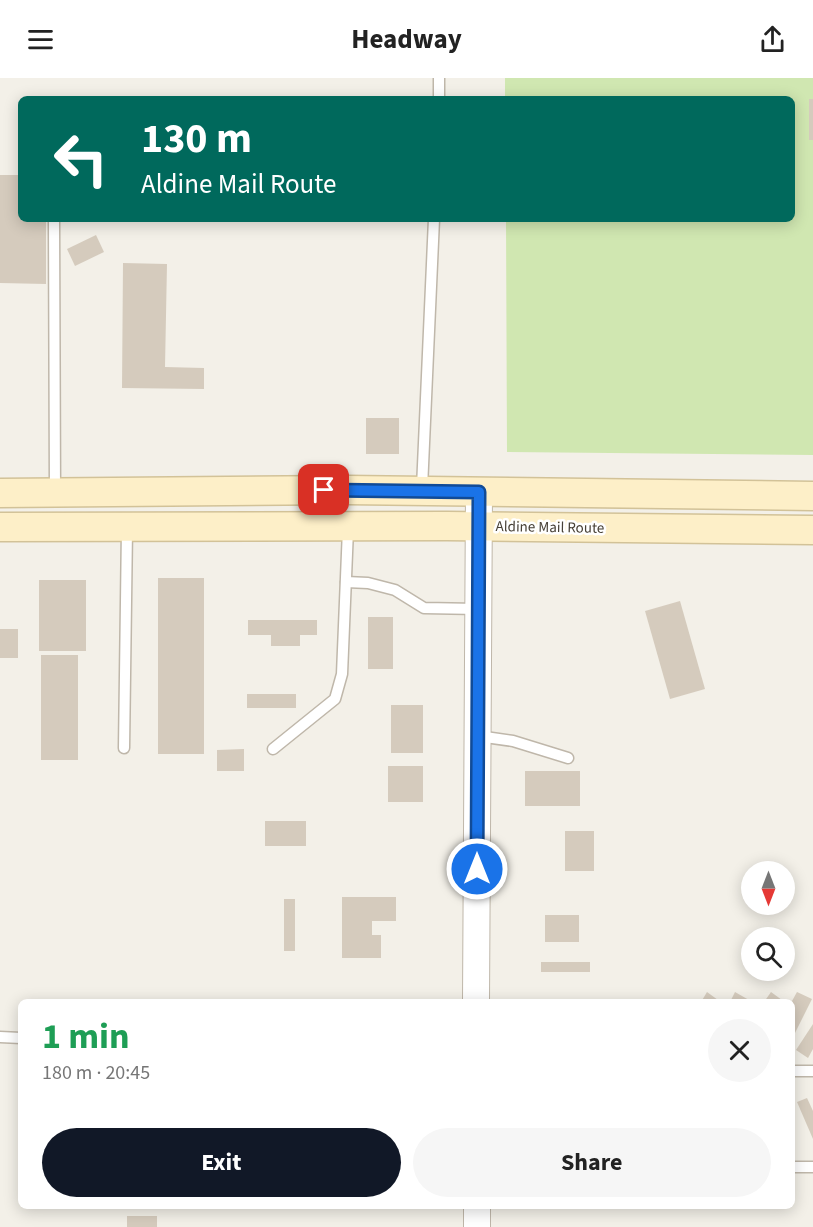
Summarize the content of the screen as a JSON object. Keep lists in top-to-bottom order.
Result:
{
  "streets": {
    "main road": ["Aldine Mail Route"]
  },
  "north": "bottom",
  "page": {
    "header": "Headway",
    "turn": ["130 m", "Aldine Mail Route"],
    "heading": ["1 min", "180 m · 20:45"],
    "buttons": ["Exit", "Share"]
  }
}
